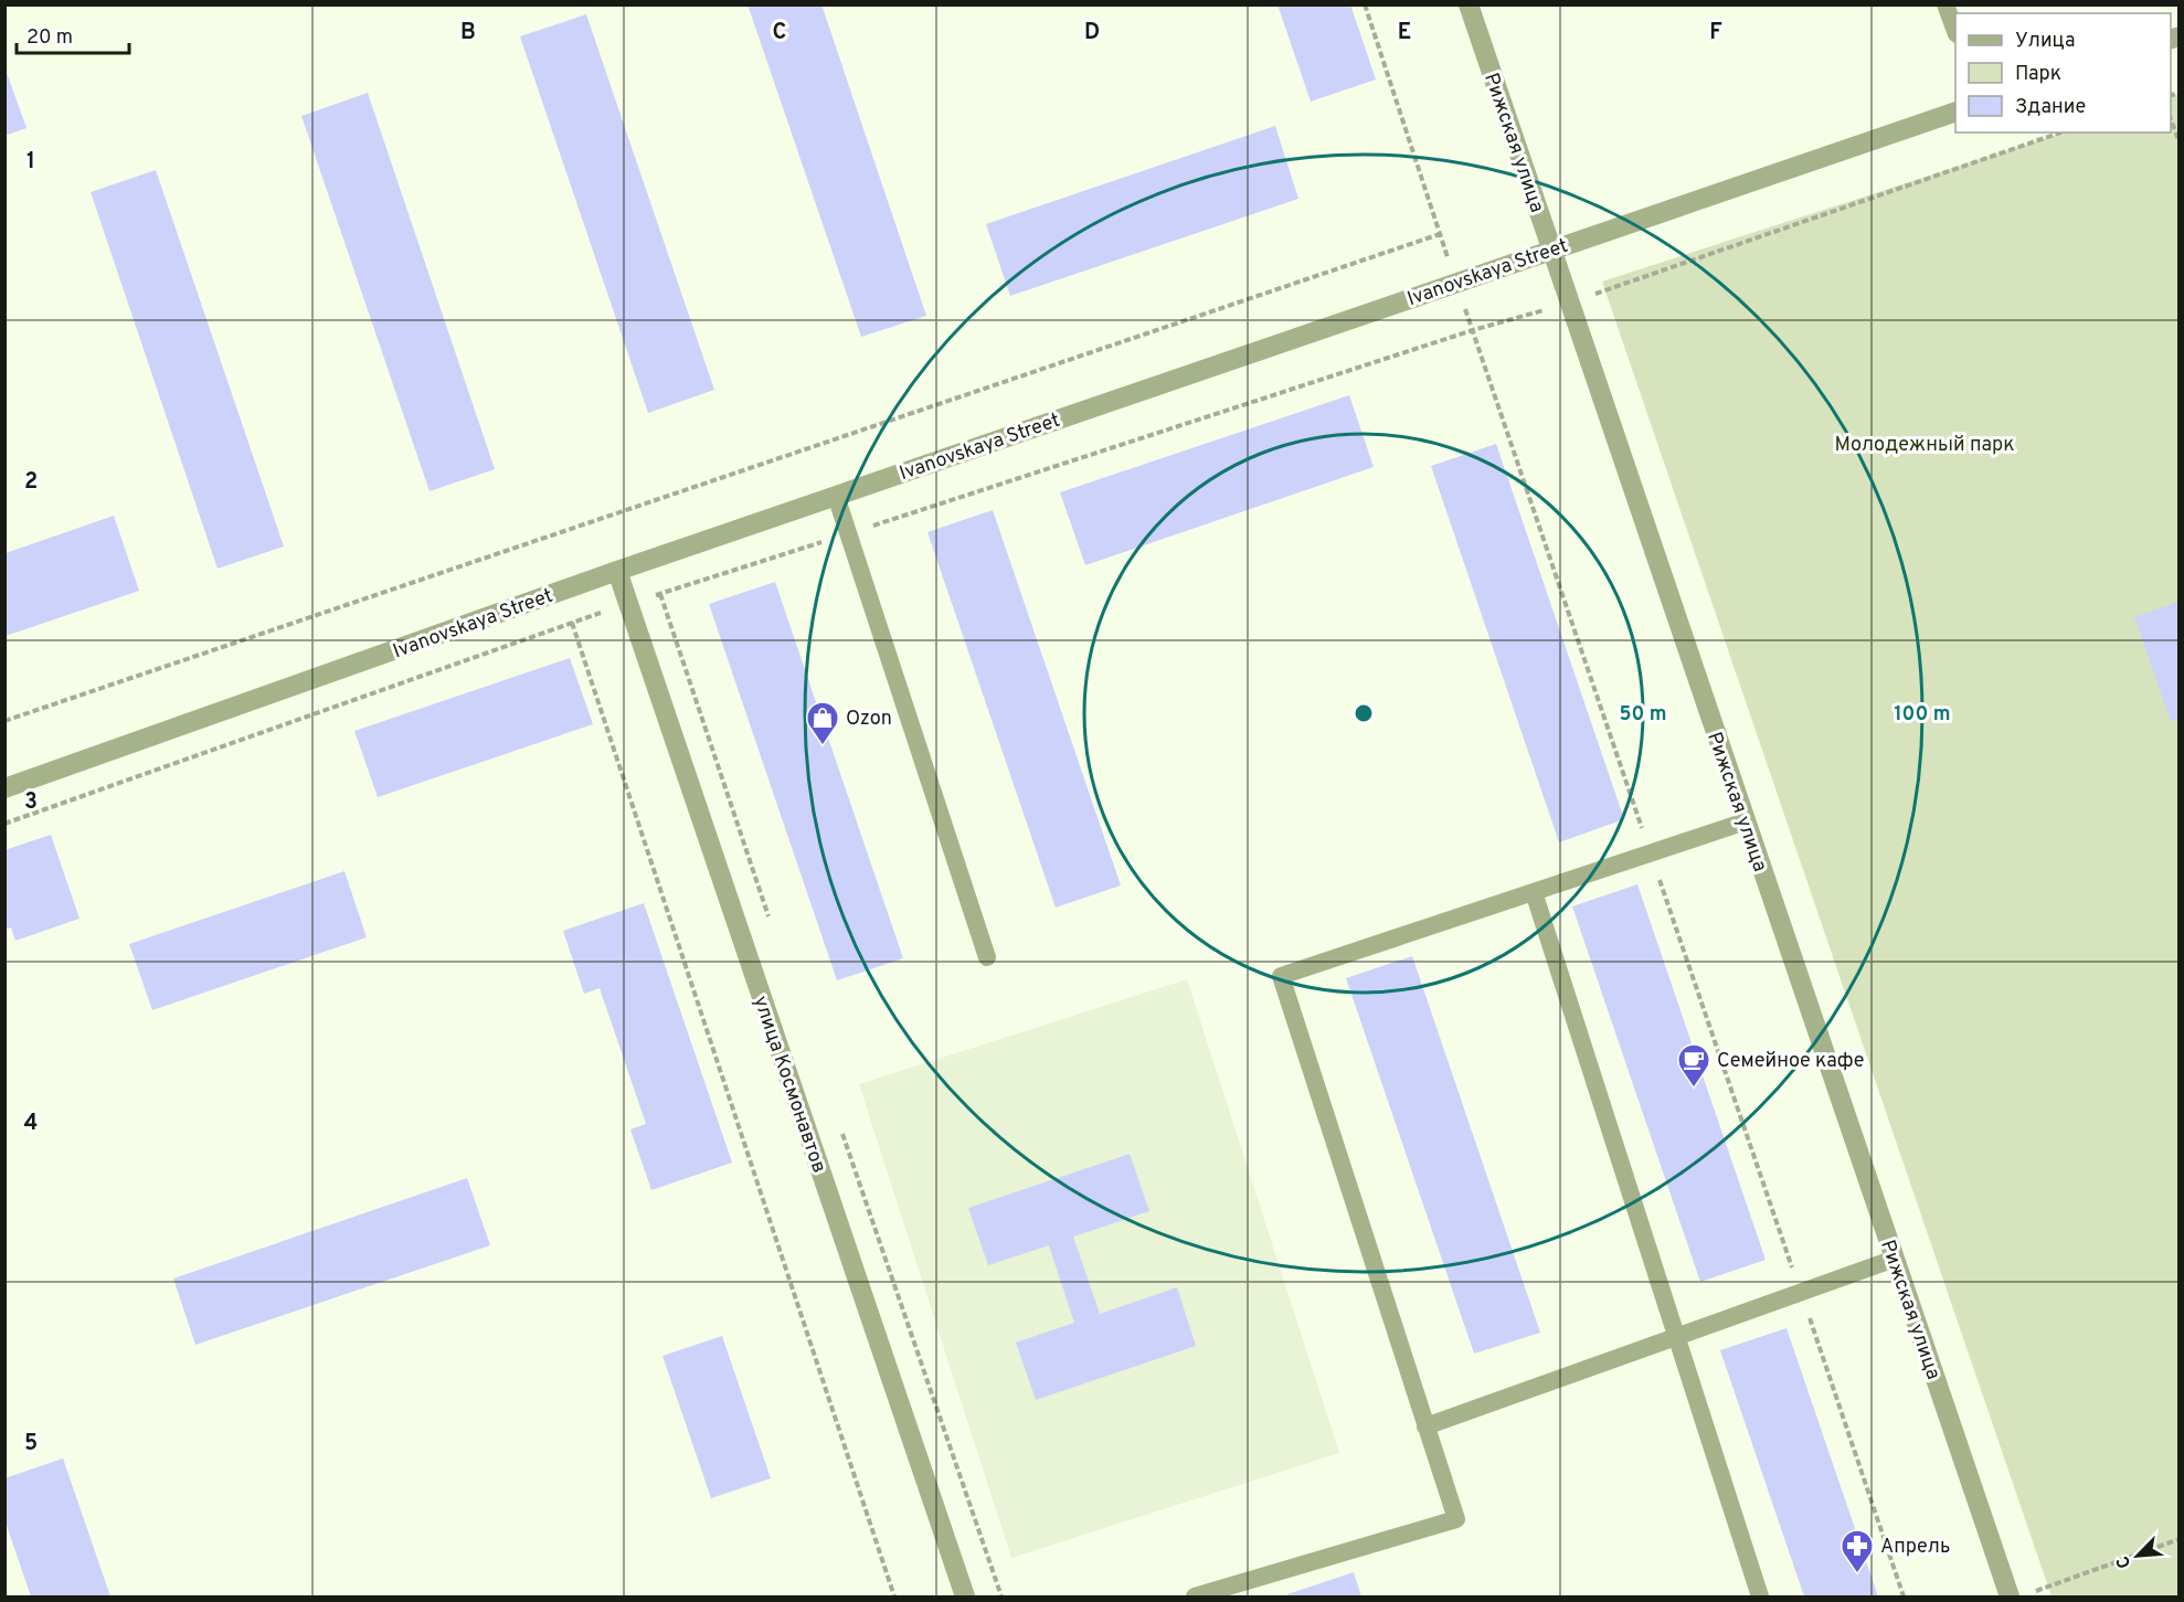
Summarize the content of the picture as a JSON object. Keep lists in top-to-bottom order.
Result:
{
  "streets": {
    "street": ["Рижская улица", "Ivanovskaya Street", "улица Космонавтов"]
  },
  "crossings": [
    ["Рижская улица", "Ivanovskaya Street"],
    ["Ivanovskaya Street", "улица Космонавтов"]
  ],
  "parks": ["Молодежный парк"],
  "places": {
    "shop": ["Ozon"],
    "cafe": ["Семейное кафе"],
    "pharmacy": ["Апрель"]
  },
  "legend": ["Улица", "Парк", "Здание"],
  "scale_bar": "20 m",
  "north": "bottom left",
  "grid": {
    "columns": [
      "B",
      "C",
      "D",
      "E",
      "F"
    ],
    "rows": [
      "1",
      "2",
      "3",
      "4",
      "5"
    ]
  },
  "rings": ["50 m", "100 m"]
}
